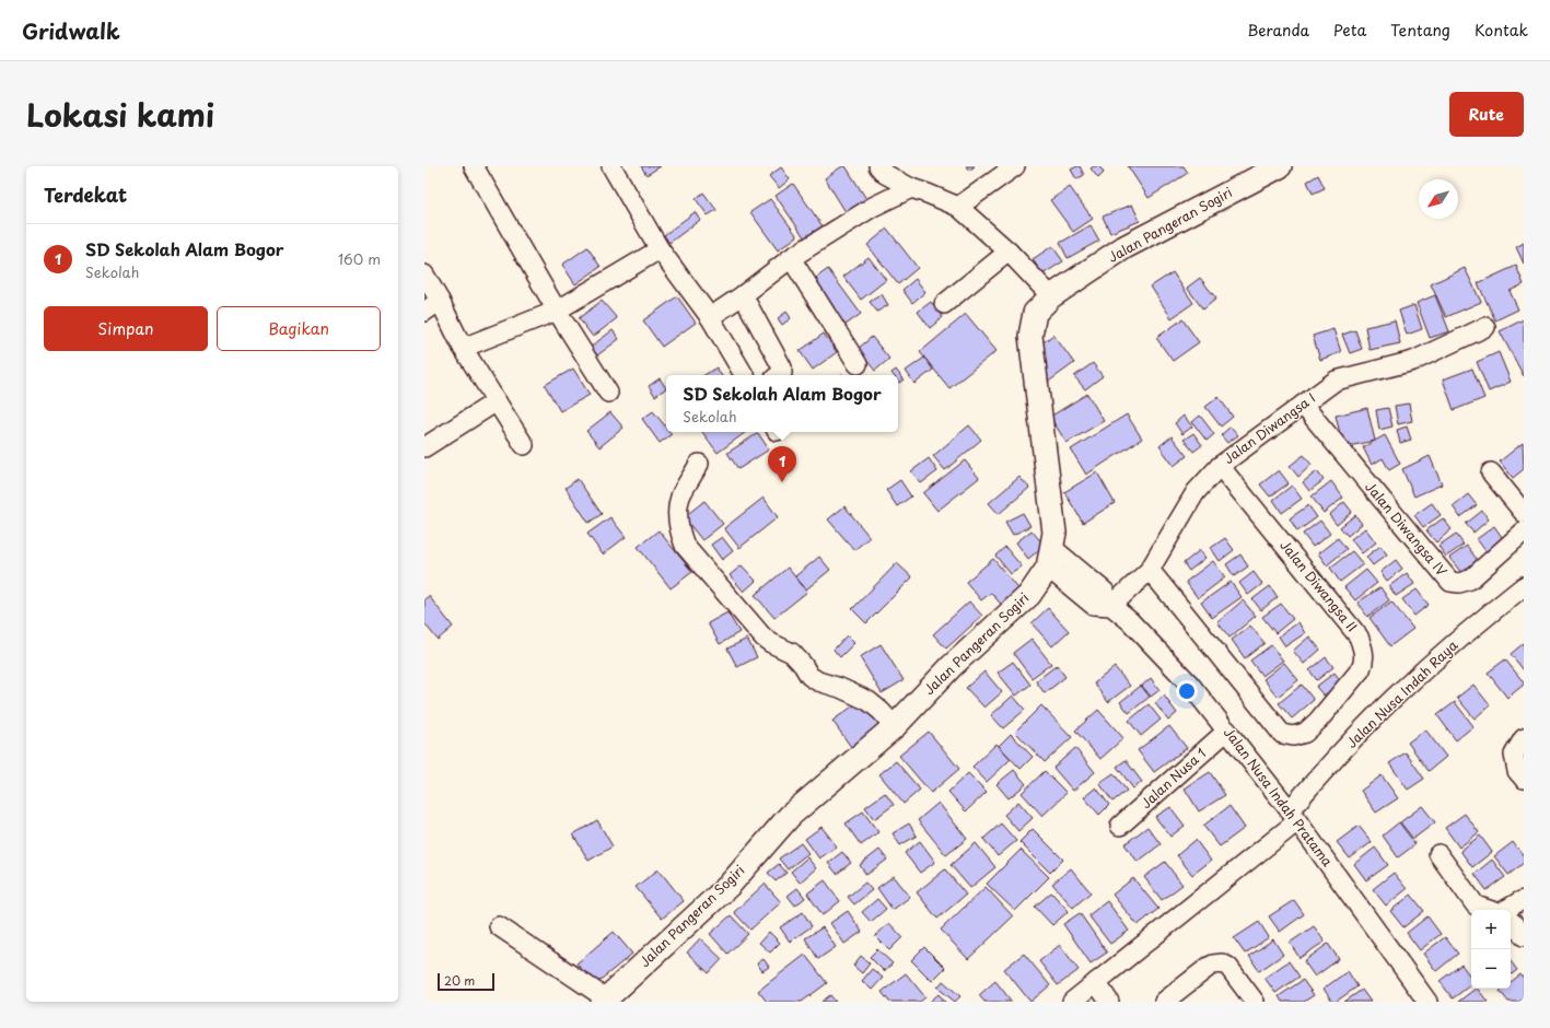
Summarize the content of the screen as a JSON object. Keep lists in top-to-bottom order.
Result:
{
  "streets": {
    "street": [
      "Jalan Pangeran Sogiri",
      "Jalan Diwangsa I",
      "Jalan Diwangsa IV",
      "Jalan Diwangsa II",
      "Jalan Nusa Indah Raya",
      "Jalan Nusa 1",
      "Jalan Nusa Indah Pratama"
    ]
  },
  "crossings": [
    ["Jalan Pangeran Sogiri", "Jalan Nusa Indah Pratama"],
    ["Jalan Diwangsa I", "Jalan Diwangsa IV"],
    ["Jalan Diwangsa I", "Jalan Diwangsa II"],
    ["Jalan Diwangsa I", "Jalan Nusa Indah Pratama"],
    ["Jalan Nusa Indah Raya", "Jalan Nusa Indah Pratama"],
    ["Jalan Nusa 1", "Jalan Nusa Indah Pratama"]
  ],
  "scale_bar": "20 m",
  "north": "bottom left",
  "page": {
    "header": "Gridwalk",
    "nav": [
      "Beranda",
      "Peta",
      "Tentang",
      "Kontak"
    ],
    "title": "Lokasi kami",
    "buttons": [
      "Rute",
      ["Simpan", "Bagikan"]
    ],
    "heading": "Terdekat",
    "list": [
      {
        "mark": "1",
        "name": "SD Sekolah Alam Bogor",
        "note": "Sekolah",
        "value": "160 m"
      }
    ],
    "popup": ["SD Sekolah Alam Bogor", "Sekolah"],
    "pins": "1",
    "map_buttons": ["+", "−"],
    "scale": "20 m"
  }
}
